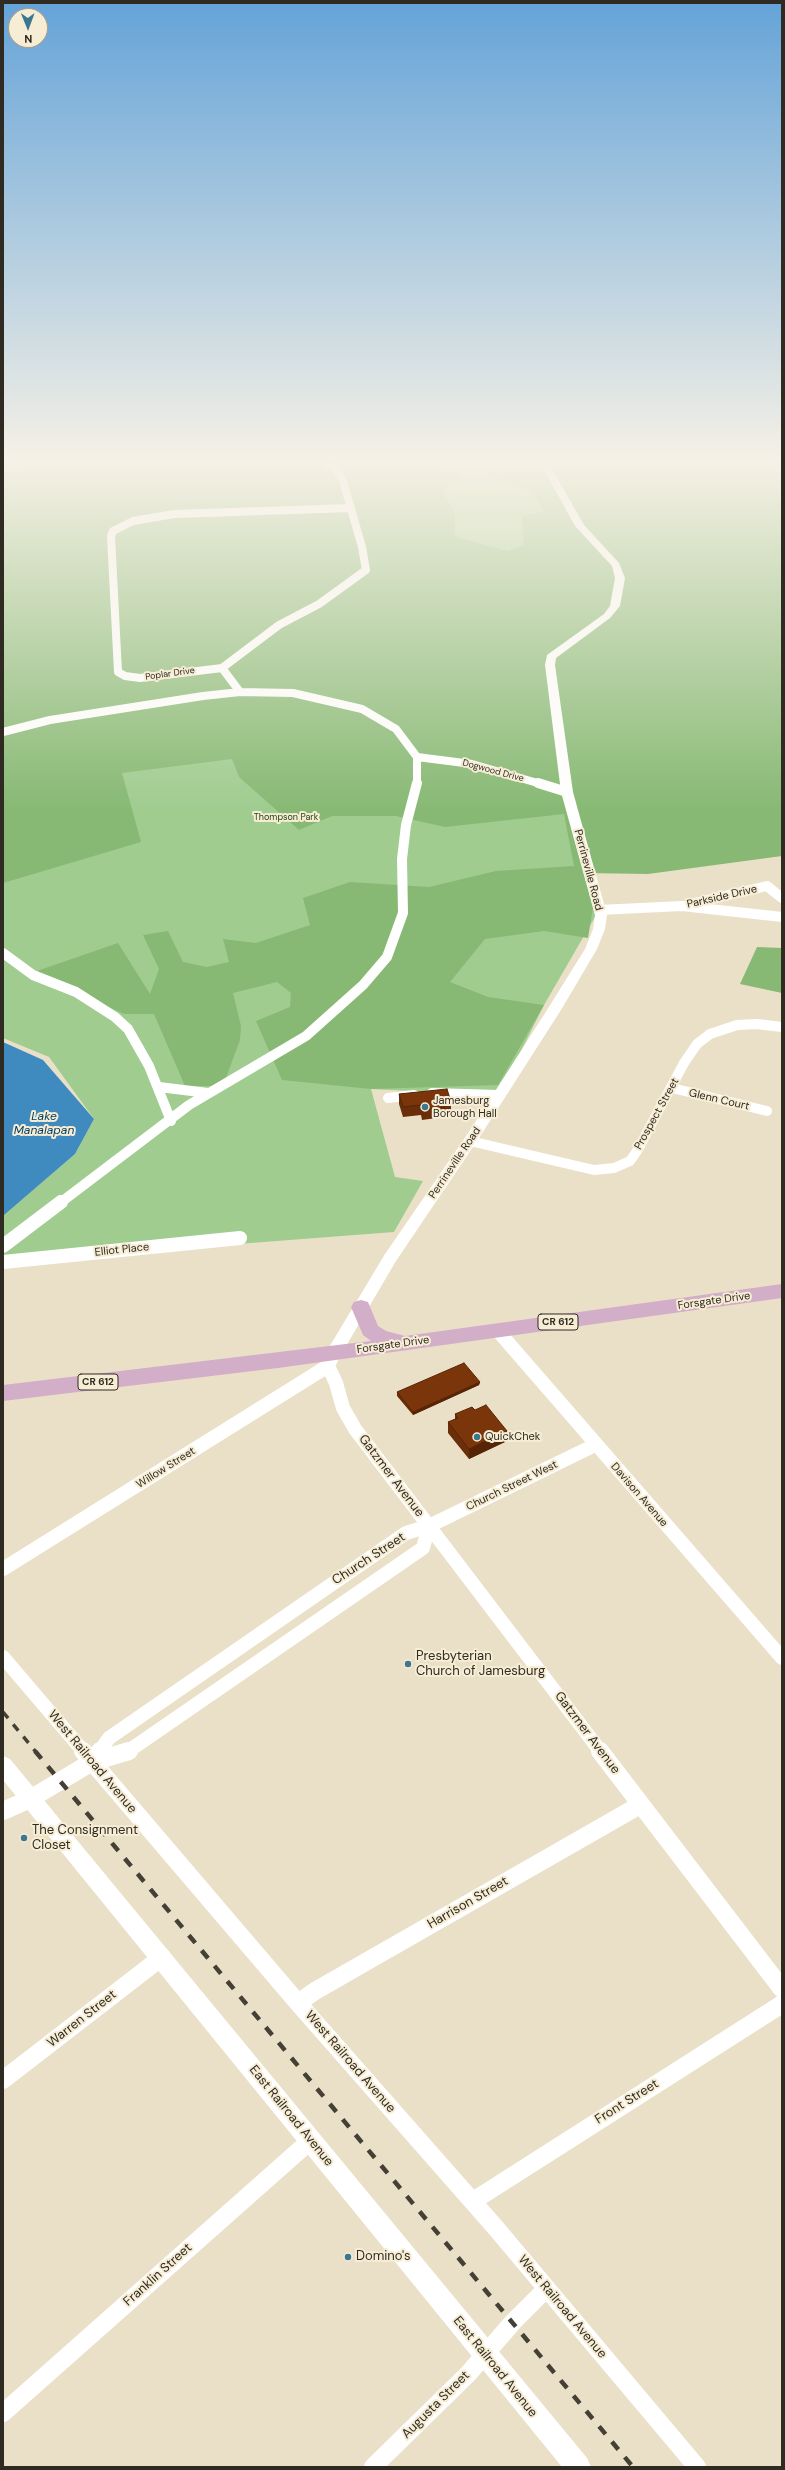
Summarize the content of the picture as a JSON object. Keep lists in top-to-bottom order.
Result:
{
  "streets": {
    "main road": ["Forsgate Drive", "CR 612"],
    "street": [
      "Poplar Drive",
      "Dogwood Drive",
      "Perrineville Road",
      "Parkside Drive",
      "Glenn Court",
      "Prospect Street",
      "Elliot Place",
      "Willow Street",
      "Gatzmer Avenue",
      "Church Street West",
      "Davison Avenue",
      "Church Street",
      "West Railroad Avenue",
      "Harrison Street",
      "Warren Street",
      "Front Street",
      "East Railroad Avenue",
      "Franklin Street",
      "Augusta Street"
    ]
  },
  "crossings": [
    ["Dogwood Drive", "Perrineville Road"],
    ["Perrineville Road", "Parkside Drive"],
    ["Perrineville Road", "Prospect Street"],
    ["Perrineville Road", "Forsgate Drive"],
    ["Perrineville Road", "Willow Street"],
    ["Perrineville Road", "Gatzmer Avenue"],
    ["Glenn Court", "Prospect Street"],
    ["Forsgate Drive", "Willow Street"],
    ["Forsgate Drive", "Gatzmer Avenue"],
    ["Forsgate Drive", "Davison Avenue"],
    ["Willow Street", "Gatzmer Avenue"],
    ["Gatzmer Avenue", "Church Street West"],
    ["Gatzmer Avenue", "Church Street"],
    ["Gatzmer Avenue", "Harrison Street"],
    ["Church Street West", "Davison Avenue"],
    ["Church Street West", "Church Street"],
    ["Church Street", "West Railroad Avenue"],
    ["Church Street", "East Railroad Avenue"],
    ["West Railroad Avenue", "Harrison Street"],
    ["West Railroad Avenue", "Front Street"],
    ["West Railroad Avenue", "Augusta Street"],
    ["Warren Street", "East Railroad Avenue"],
    ["East Railroad Avenue", "Franklin Street"],
    ["East Railroad Avenue", "Augusta Street"]
  ],
  "water": ["Lake Manalapan"],
  "parks": ["Thompson Park"],
  "places": [
    "Jamesburg Borough Hall",
    "QuickChek",
    "Presbyterian Church of Jamesburg",
    "The Consignment Closet",
    "Domino's"
  ],
  "north": "bottom"
}
